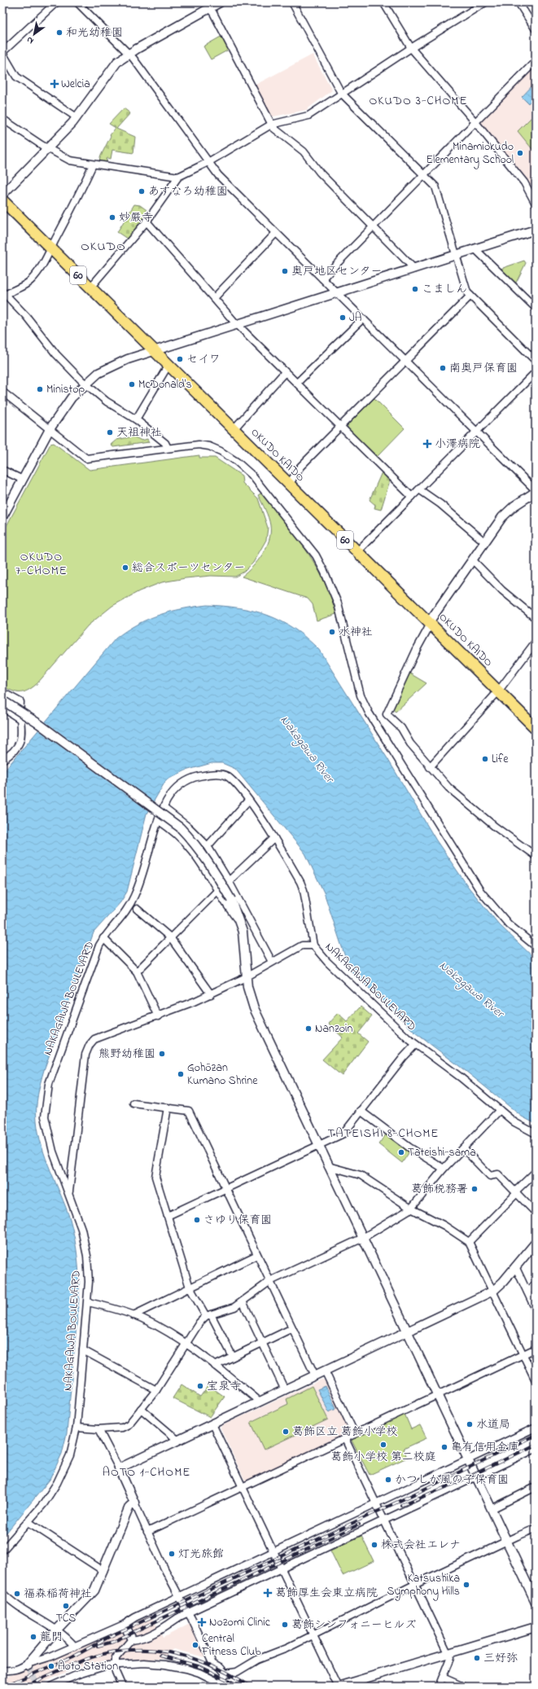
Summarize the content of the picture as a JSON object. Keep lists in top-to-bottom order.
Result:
{
  "streets": {
    "main road": ["60", "OKUDO KAIDO"],
    "street": ["NAKAGAWA BOULEVARD"]
  },
  "districts": [
    "OKUDO 3-CHOME",
    "OKUDO",
    "OKUDO 7-CHOME",
    "TATEISHI 8-CHOME",
    "AOTO 1-CHOME"
  ],
  "water": ["Nakagawa River"],
  "places": {
    "other": [
      "和光幼稚園",
      "Minamiokudo Elementary School",
      "あすなろ幼稚園",
      "妙嚴寺",
      "奥戸地区センター",
      "こましん",
      "JA",
      "セイワ",
      "南奥戸保育園",
      "McDonald's",
      "Ministop",
      "天祖神社",
      "総合スポーツセンター",
      "水神社",
      "Life",
      "Nanzoin",
      "熊野幼稚園",
      "Gohōzan Kumano Shrine",
      "Tateishi-sama",
      "葛飾税務署",
      "さゆり保育園",
      "宝泉寺",
      "水道局",
      "葛飾区立 葛飾小学校",
      "葛飾小学校 第二校庭",
      "亀有信用金庫",
      "かつしか風の子保育園",
      "株式会社エレナ",
      "灯光旅館",
      "Katsushika Symphony Hills",
      "福森稲荷神社",
      "TCS",
      "葛飾シンフォニーヒルズ",
      "龍門",
      "Central Fitness Club",
      "三好弥",
      "Aoto Station"
    ],
    "health": [
      "Welcia",
      "小澤病院",
      "葛飾厚生会東立病院",
      "Nozomi Clinic"
    ]
  },
  "north": "bottom left"
}
